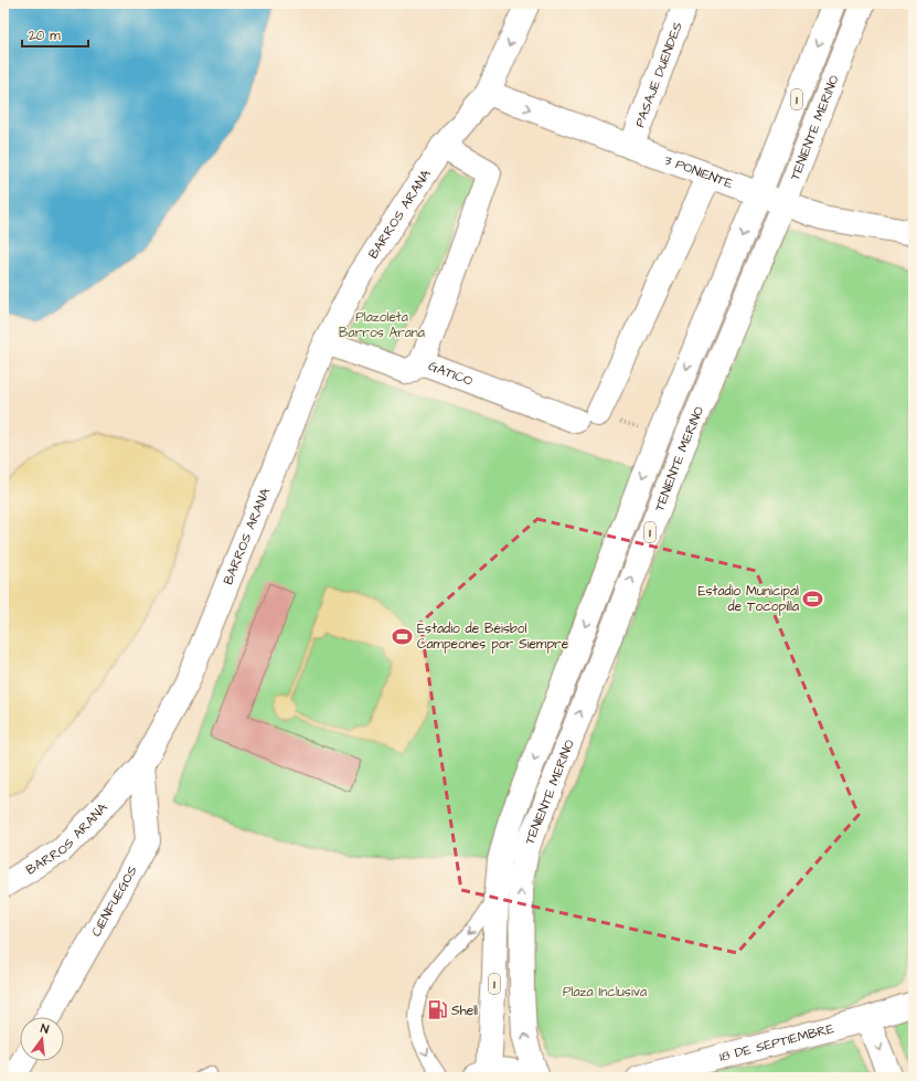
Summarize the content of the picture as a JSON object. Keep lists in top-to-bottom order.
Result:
{
  "streets": {
    "main road": [
      "PASAJE DUENDES",
      "1",
      "TENIENTE MERINO",
      "3 PONIENTE",
      "BARROS ARANA",
      "GATICO",
      "CIENFUEGOS",
      "18 DE SEPTIEMBRE"
    ]
  },
  "crossings": [
    ["PASAJE DUENDES", "3 PONIENTE"],
    ["TENIENTE MERINO", "3 PONIENTE"],
    ["3 PONIENTE", "BARROS ARANA"],
    ["3 PONIENTE", "GATICO"],
    ["BARROS ARANA", "GATICO"],
    ["BARROS ARANA", "CIENFUEGOS"]
  ],
  "parks": ["Plazoleta Barros Arana", "Plaza Inclusiva"],
  "places": {
    "sports": ["Estadio Municipal de Tocopilla", "Estadio de Béisbol Campeones por Siempre"],
    "fuel station": ["Shell"]
  },
  "scale_bar": "20 m",
  "north": "top"
}
